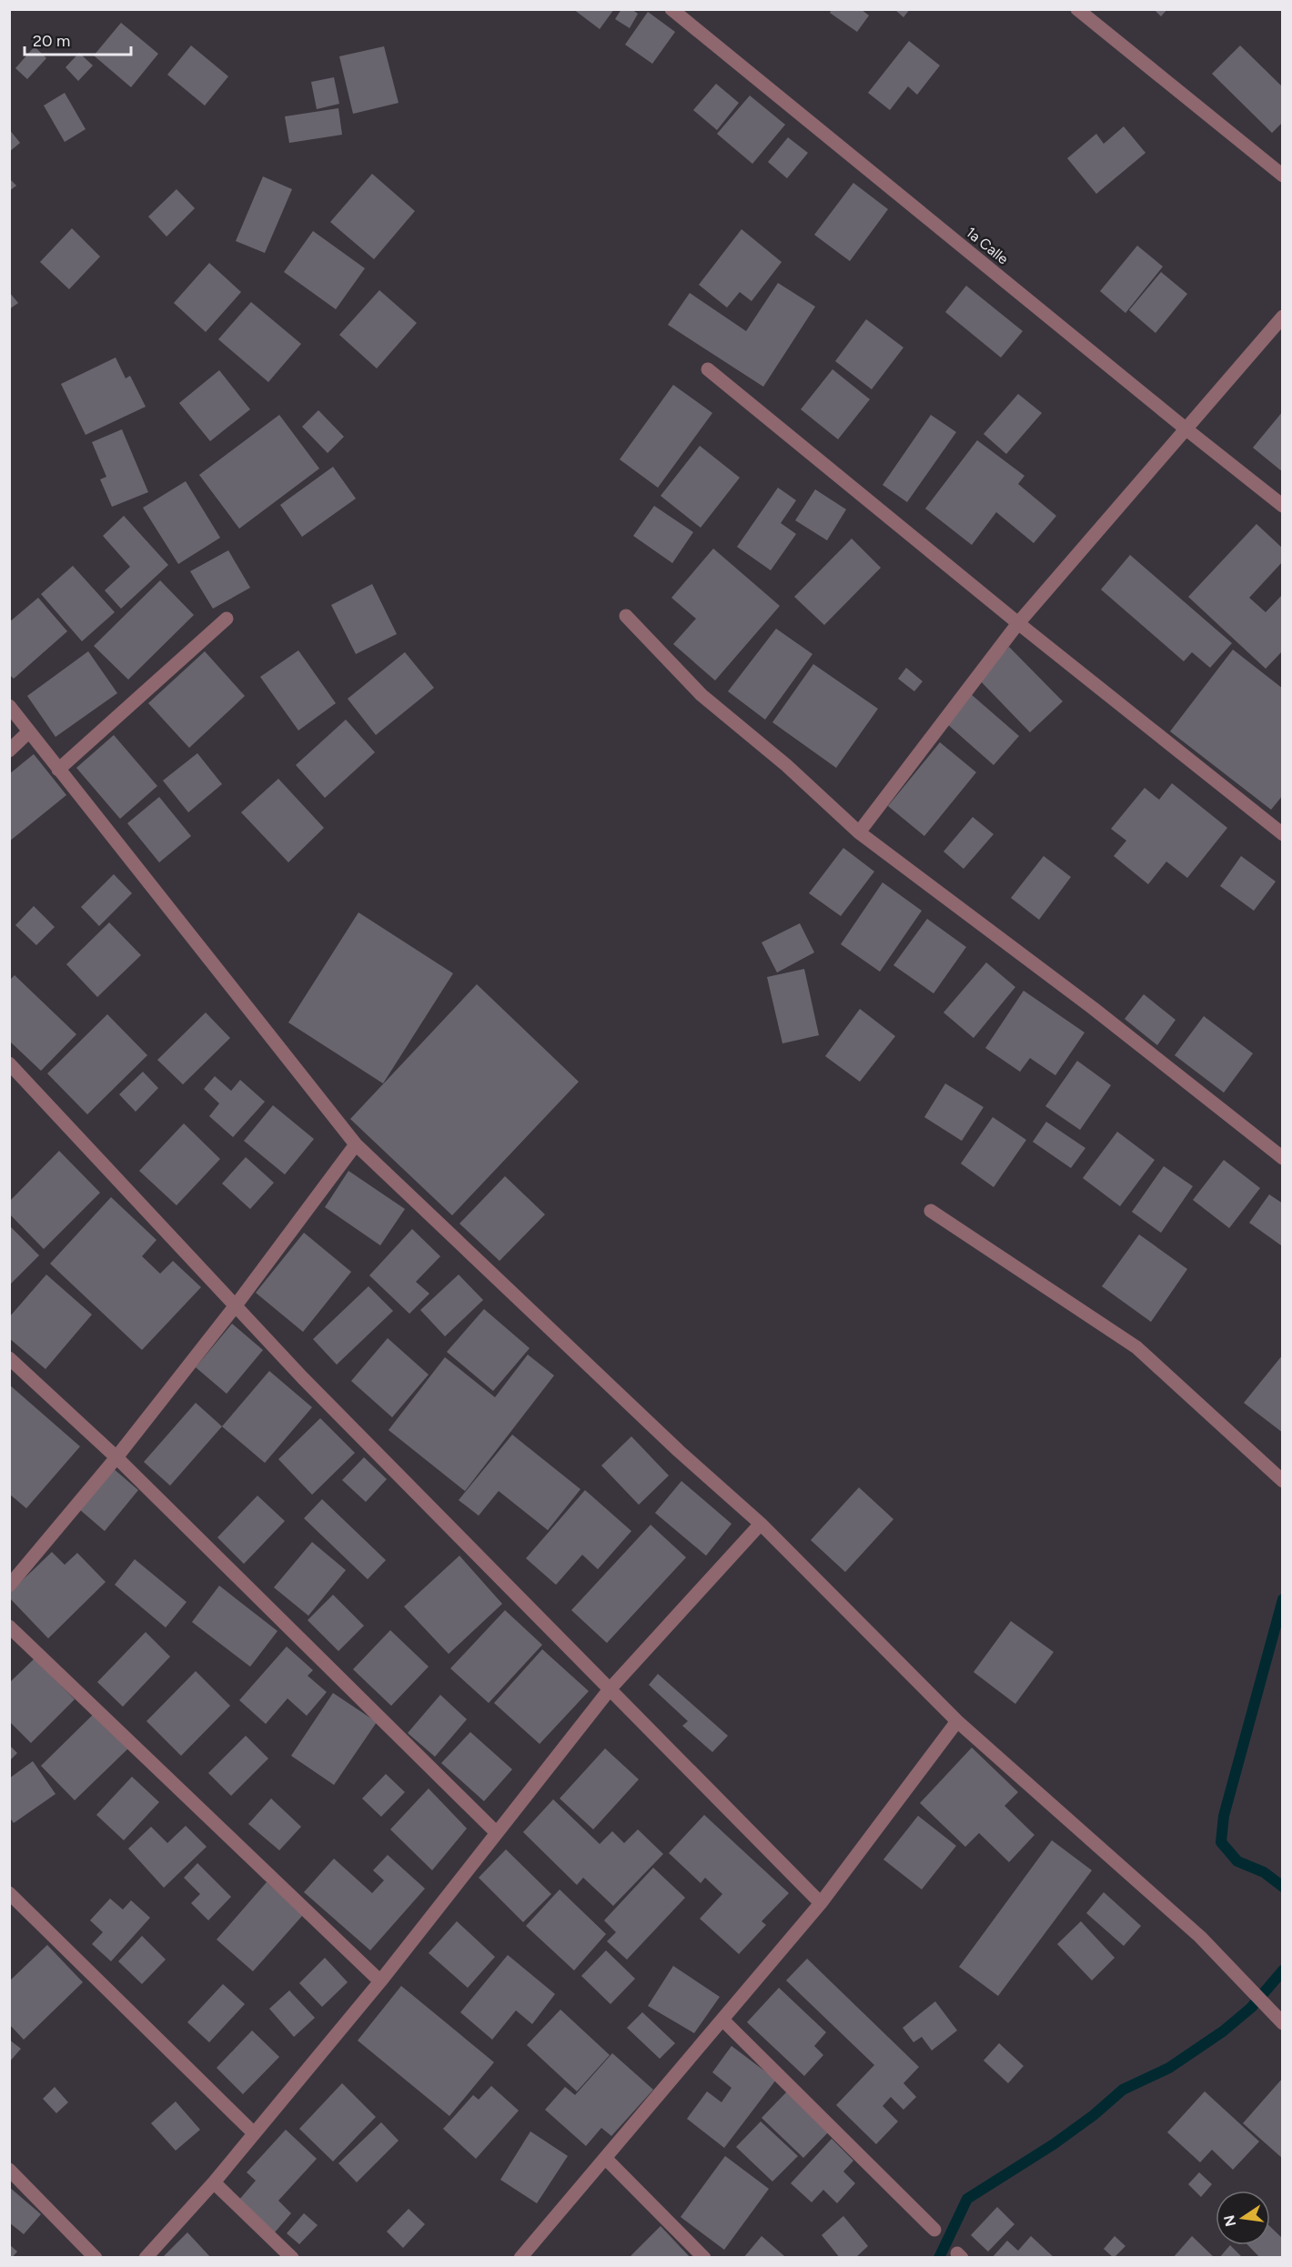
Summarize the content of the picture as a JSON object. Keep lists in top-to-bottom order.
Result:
{
  "streets": {
    "street": ["1a Calle"]
  },
  "scale_bar": "20 m",
  "north": "left"
}
